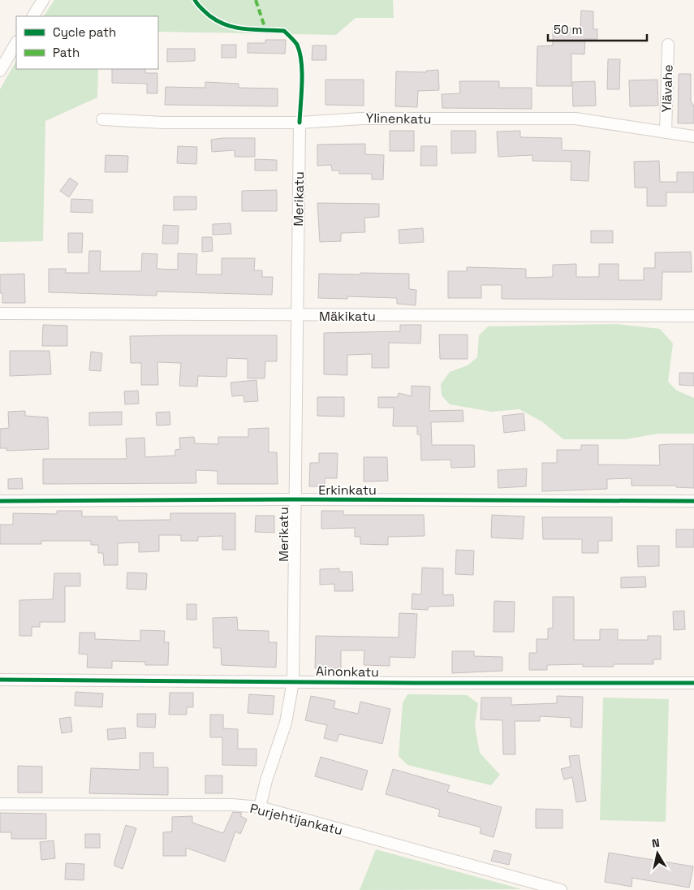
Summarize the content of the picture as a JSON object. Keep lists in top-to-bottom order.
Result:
{
  "streets": {
    "street": [
      "Ylävahe",
      "Ylinenkatu",
      "Merikatu",
      "Mäkikatu",
      "Erkinkatu",
      "Ainonkatu",
      "Purjehtijankatu"
    ]
  },
  "crossings": [
    ["Ylävahe", "Ylinenkatu"],
    ["Ylinenkatu", "Merikatu"],
    ["Merikatu", "Mäkikatu"],
    ["Merikatu", "Erkinkatu"],
    ["Merikatu", "Ainonkatu"],
    ["Merikatu", "Purjehtijankatu"]
  ],
  "legend": ["Cycle path", "Path"],
  "scale_bar": "50 m",
  "north": "top"
}
